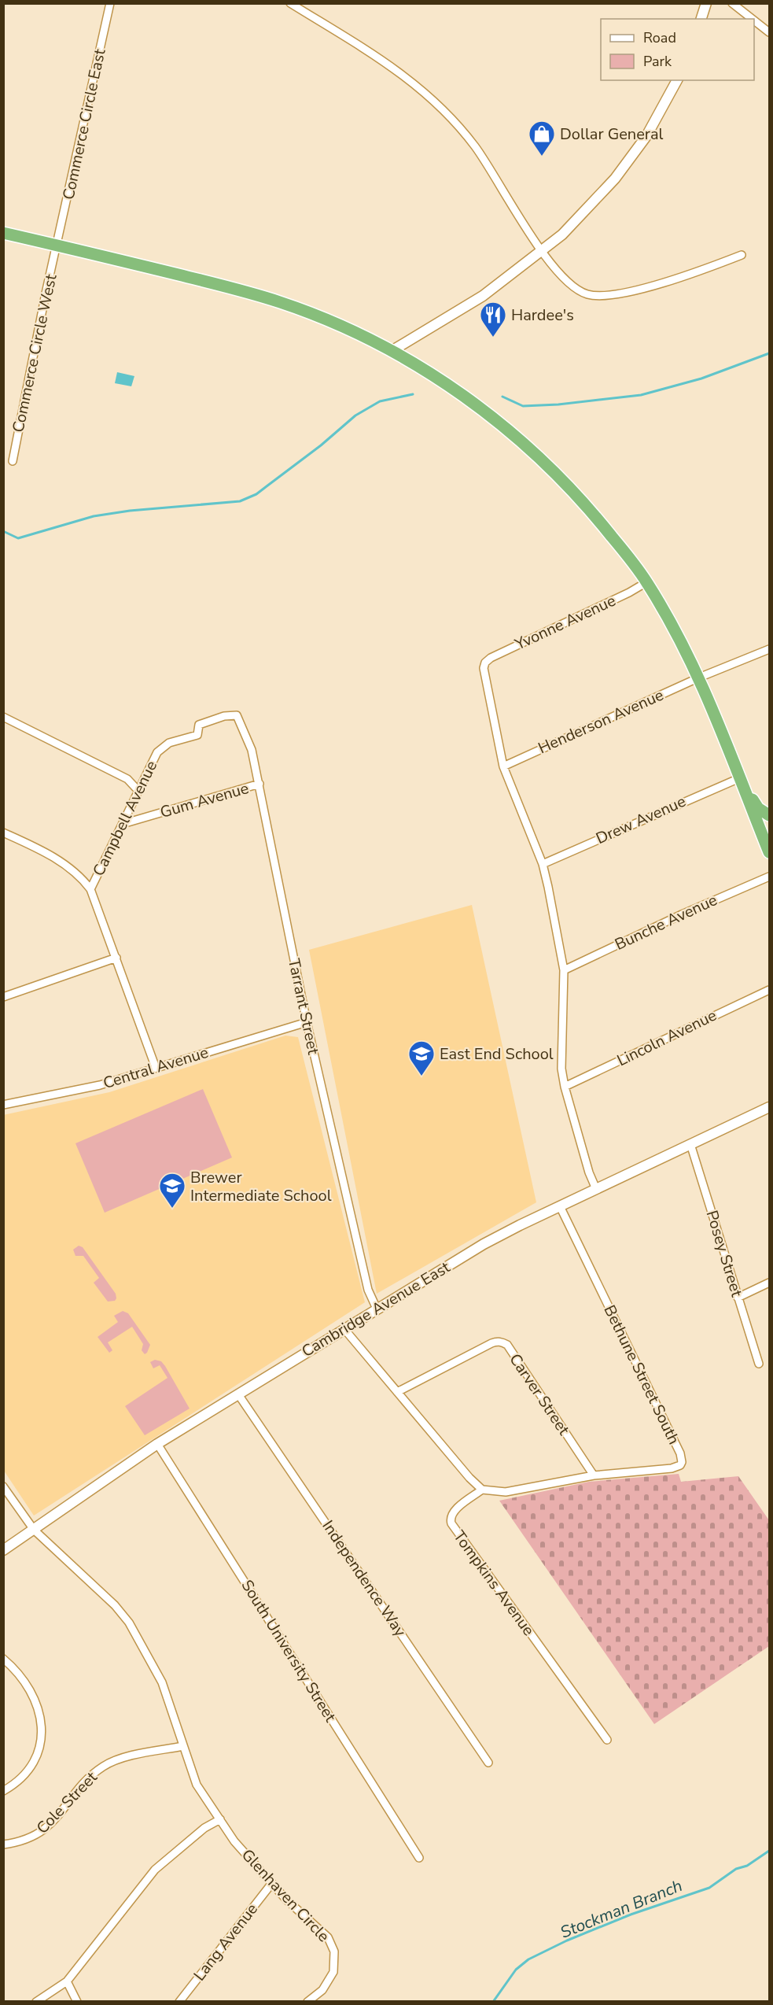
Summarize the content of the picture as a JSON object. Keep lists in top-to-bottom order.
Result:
{
  "streets": {
    "main road": ["Cambridge Avenue East"],
    "street": [
      "Commerce Circle East",
      "Commerce Circle West",
      "Yvonne Avenue",
      "Henderson Avenue",
      "Gum Avenue",
      "Campbell Avenue",
      "Drew Avenue",
      "Bunche Avenue",
      "Tarrant Street",
      "Lincoln Avenue",
      "Central Avenue",
      "Posey Street",
      "Bethune Street South",
      "Carver Street",
      "Independence Way",
      "Tompkins Avenue",
      "South University Street",
      "Cole Street",
      "Glenhaven Circle",
      "Lang Avenue"
    ]
  },
  "crossings": [
    ["Commerce Circle East", "Commerce Circle West"],
    ["Yvonne Avenue", "Henderson Avenue"],
    ["Gum Avenue", "Campbell Avenue"],
    ["Gum Avenue", "Tarrant Street"],
    ["Campbell Avenue", "Tarrant Street"],
    ["Campbell Avenue", "Central Avenue"],
    ["Tarrant Street", "Central Avenue"],
    ["Tarrant Street", "Cambridge Avenue East"],
    ["Posey Street", "Cambridge Avenue East"],
    ["Cambridge Avenue East", "Bethune Street South"],
    ["Cambridge Avenue East", "Independence Way"],
    ["Cambridge Avenue East", "South University Street"],
    ["Cambridge Avenue East", "Glenhaven Circle"],
    ["Bethune Street South", "Carver Street"],
    ["Bethune Street South", "Tompkins Avenue"],
    ["Cole Street", "Glenhaven Circle"],
    ["Glenhaven Circle", "Lang Avenue"]
  ],
  "water": ["Stockman Branch"],
  "places": {
    "shop": ["Dollar General"],
    "restaurant": ["Hardee's"],
    "school or university": ["East End School", "Brewer Intermediate School"]
  },
  "legend": ["Road", "Park"]
}
